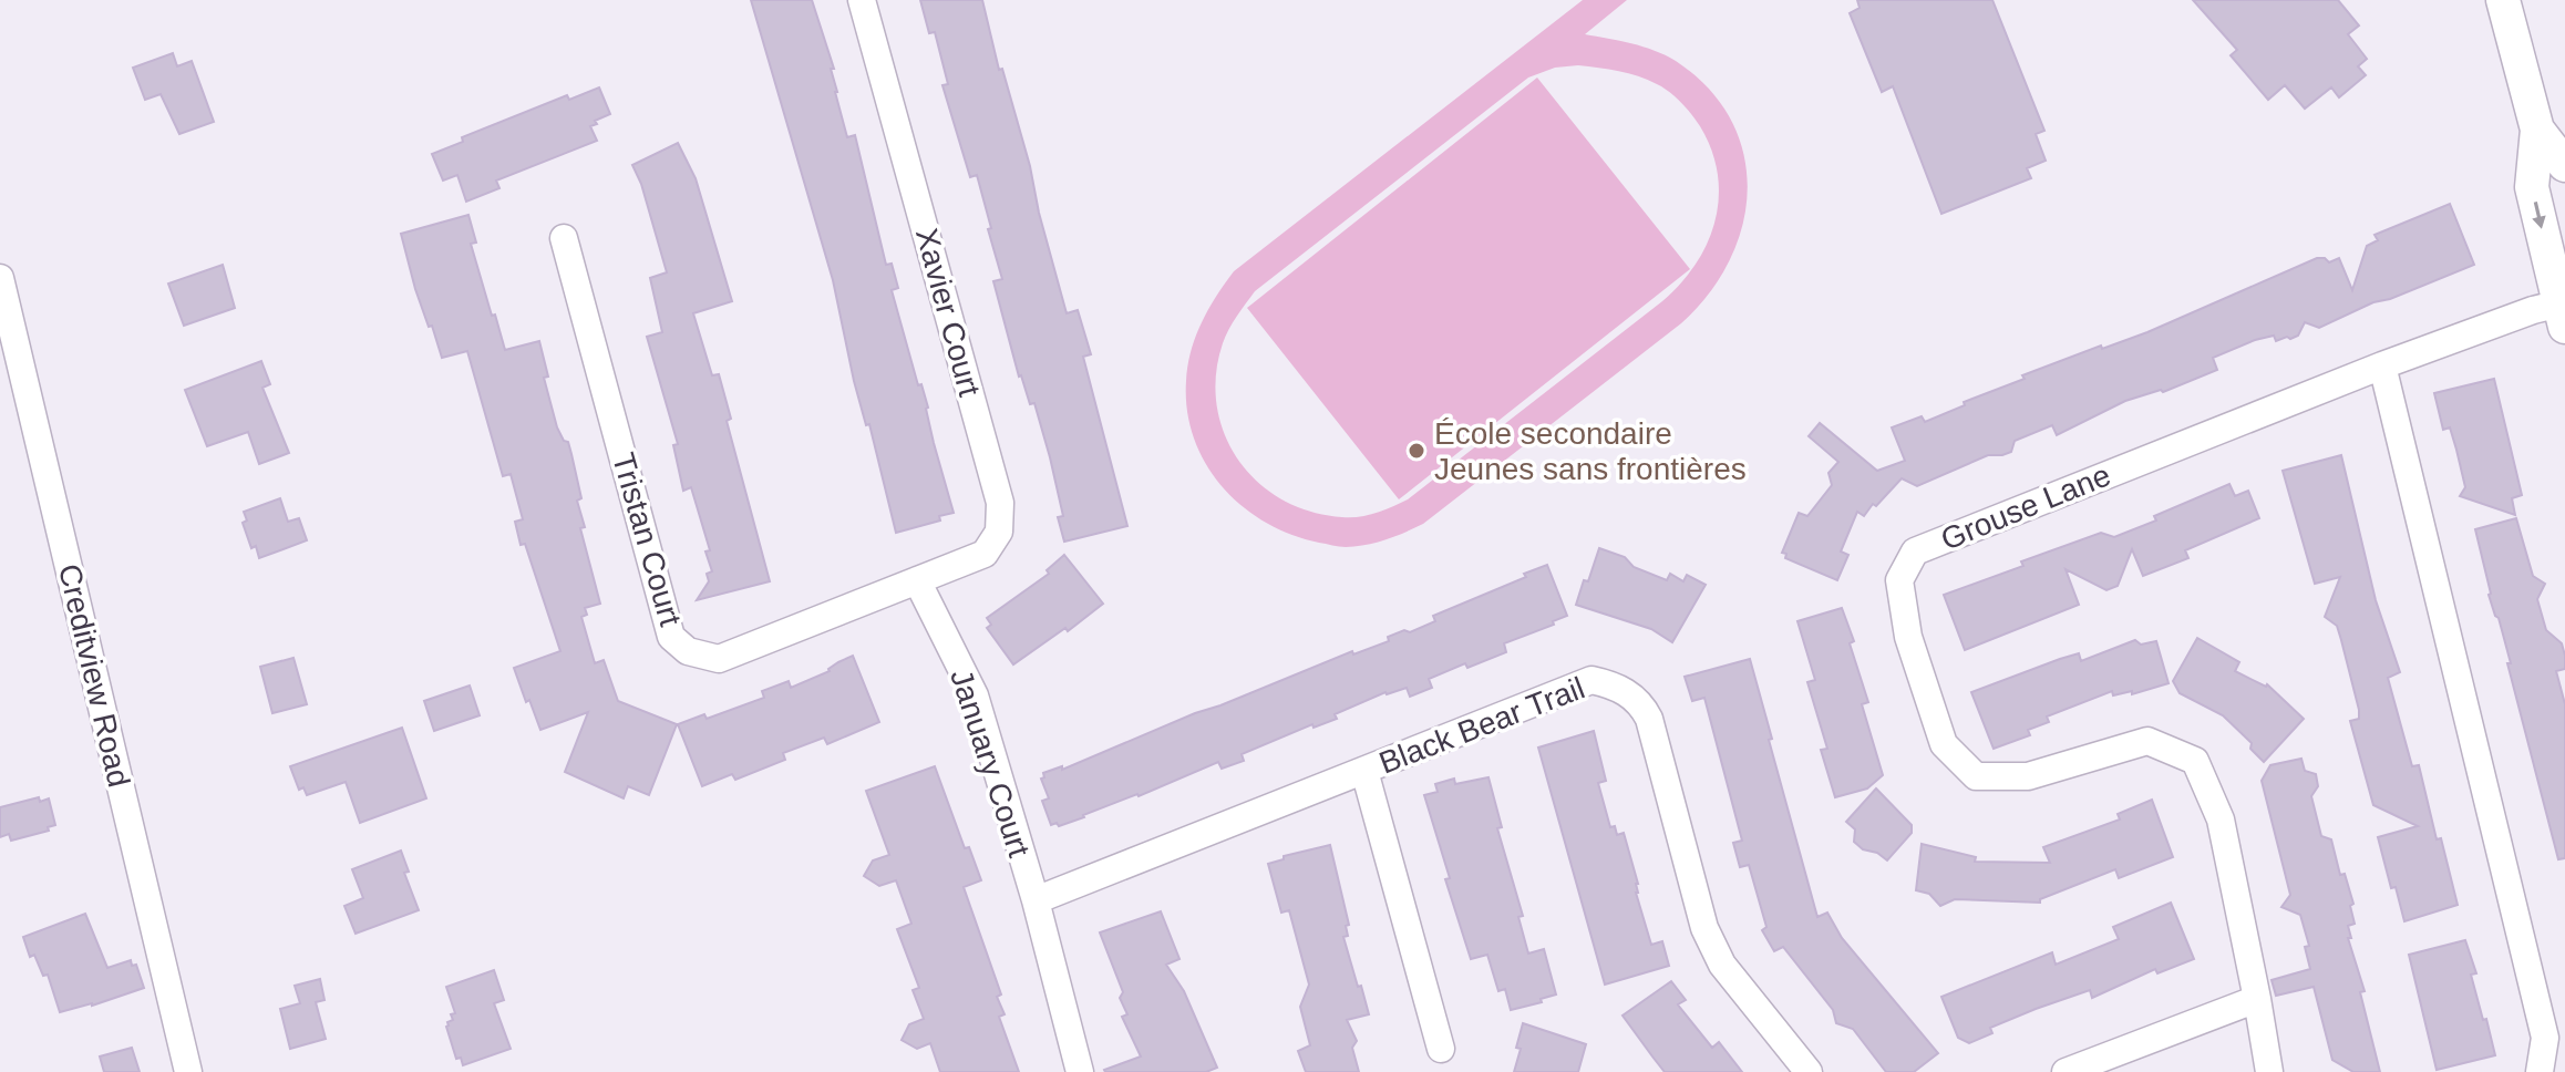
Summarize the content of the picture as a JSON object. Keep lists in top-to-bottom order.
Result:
{
  "streets": {
    "street": [
      "Xavier Court",
      "Grouse Lane",
      "Tristan Court",
      "Creditview Road",
      "Black Bear Trail",
      "January Court"
    ]
  },
  "crossings": [
    ["Xavier Court", "Tristan Court"],
    ["Xavier Court", "January Court"],
    ["Tristan Court", "January Court"],
    ["Black Bear Trail", "January Court"]
  ],
  "places": ["École secondaire Jeunes sans frontières"]
}
